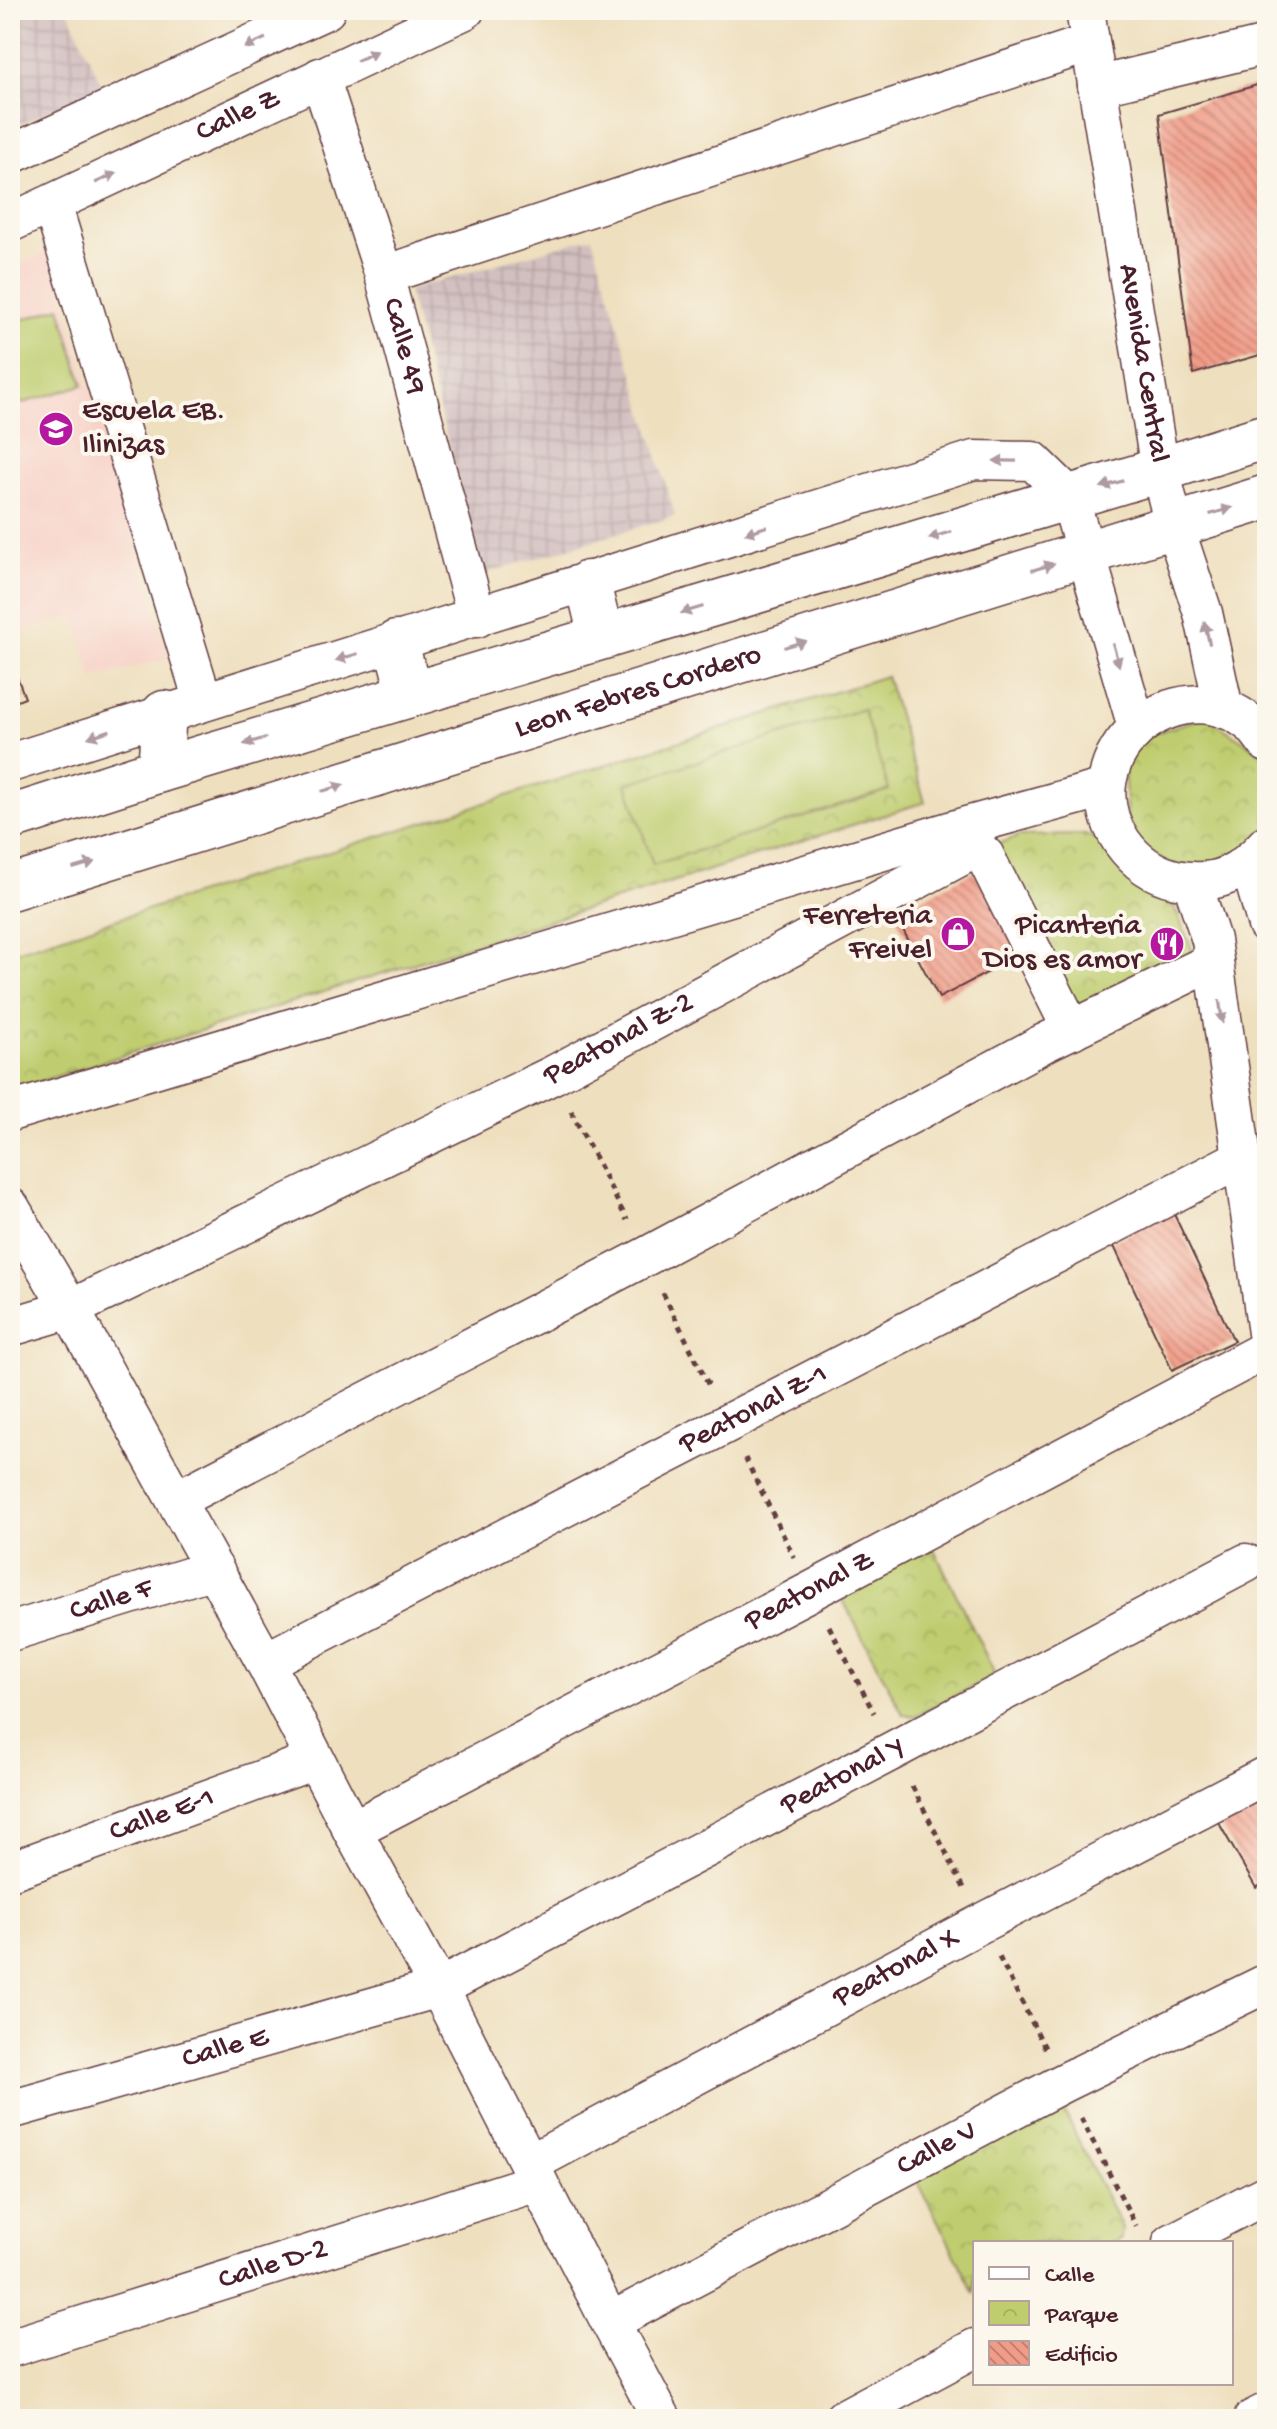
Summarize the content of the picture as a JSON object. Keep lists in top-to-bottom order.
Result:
{
  "streets": {
    "street": [
      "Calle Z",
      "Calle 49",
      "Avenida Central",
      "Leon Febres Cordero",
      "Peatonal Z-2",
      "Peatonal Z-1",
      "Peatonal Z",
      "Calle F",
      "Peatonal Y",
      "Calle E-1",
      "Peatonal X",
      "Calle E",
      "Calle V",
      "Calle D-2"
    ]
  },
  "crossings": [
    ["Calle Z", "Calle 49"],
    ["Avenida Central", "Leon Febres Cordero"],
    ["Peatonal Y", "Calle E"],
    ["Peatonal X", "Calle D-2"]
  ],
  "places": {
    "school or university": ["Escuela EB. Ilinizas"],
    "shop": ["Ferreteria Freivel"],
    "restaurant": ["Picanteria Dios es amor"]
  },
  "legend": ["Calle", "Parque", "Edificio"]
}
